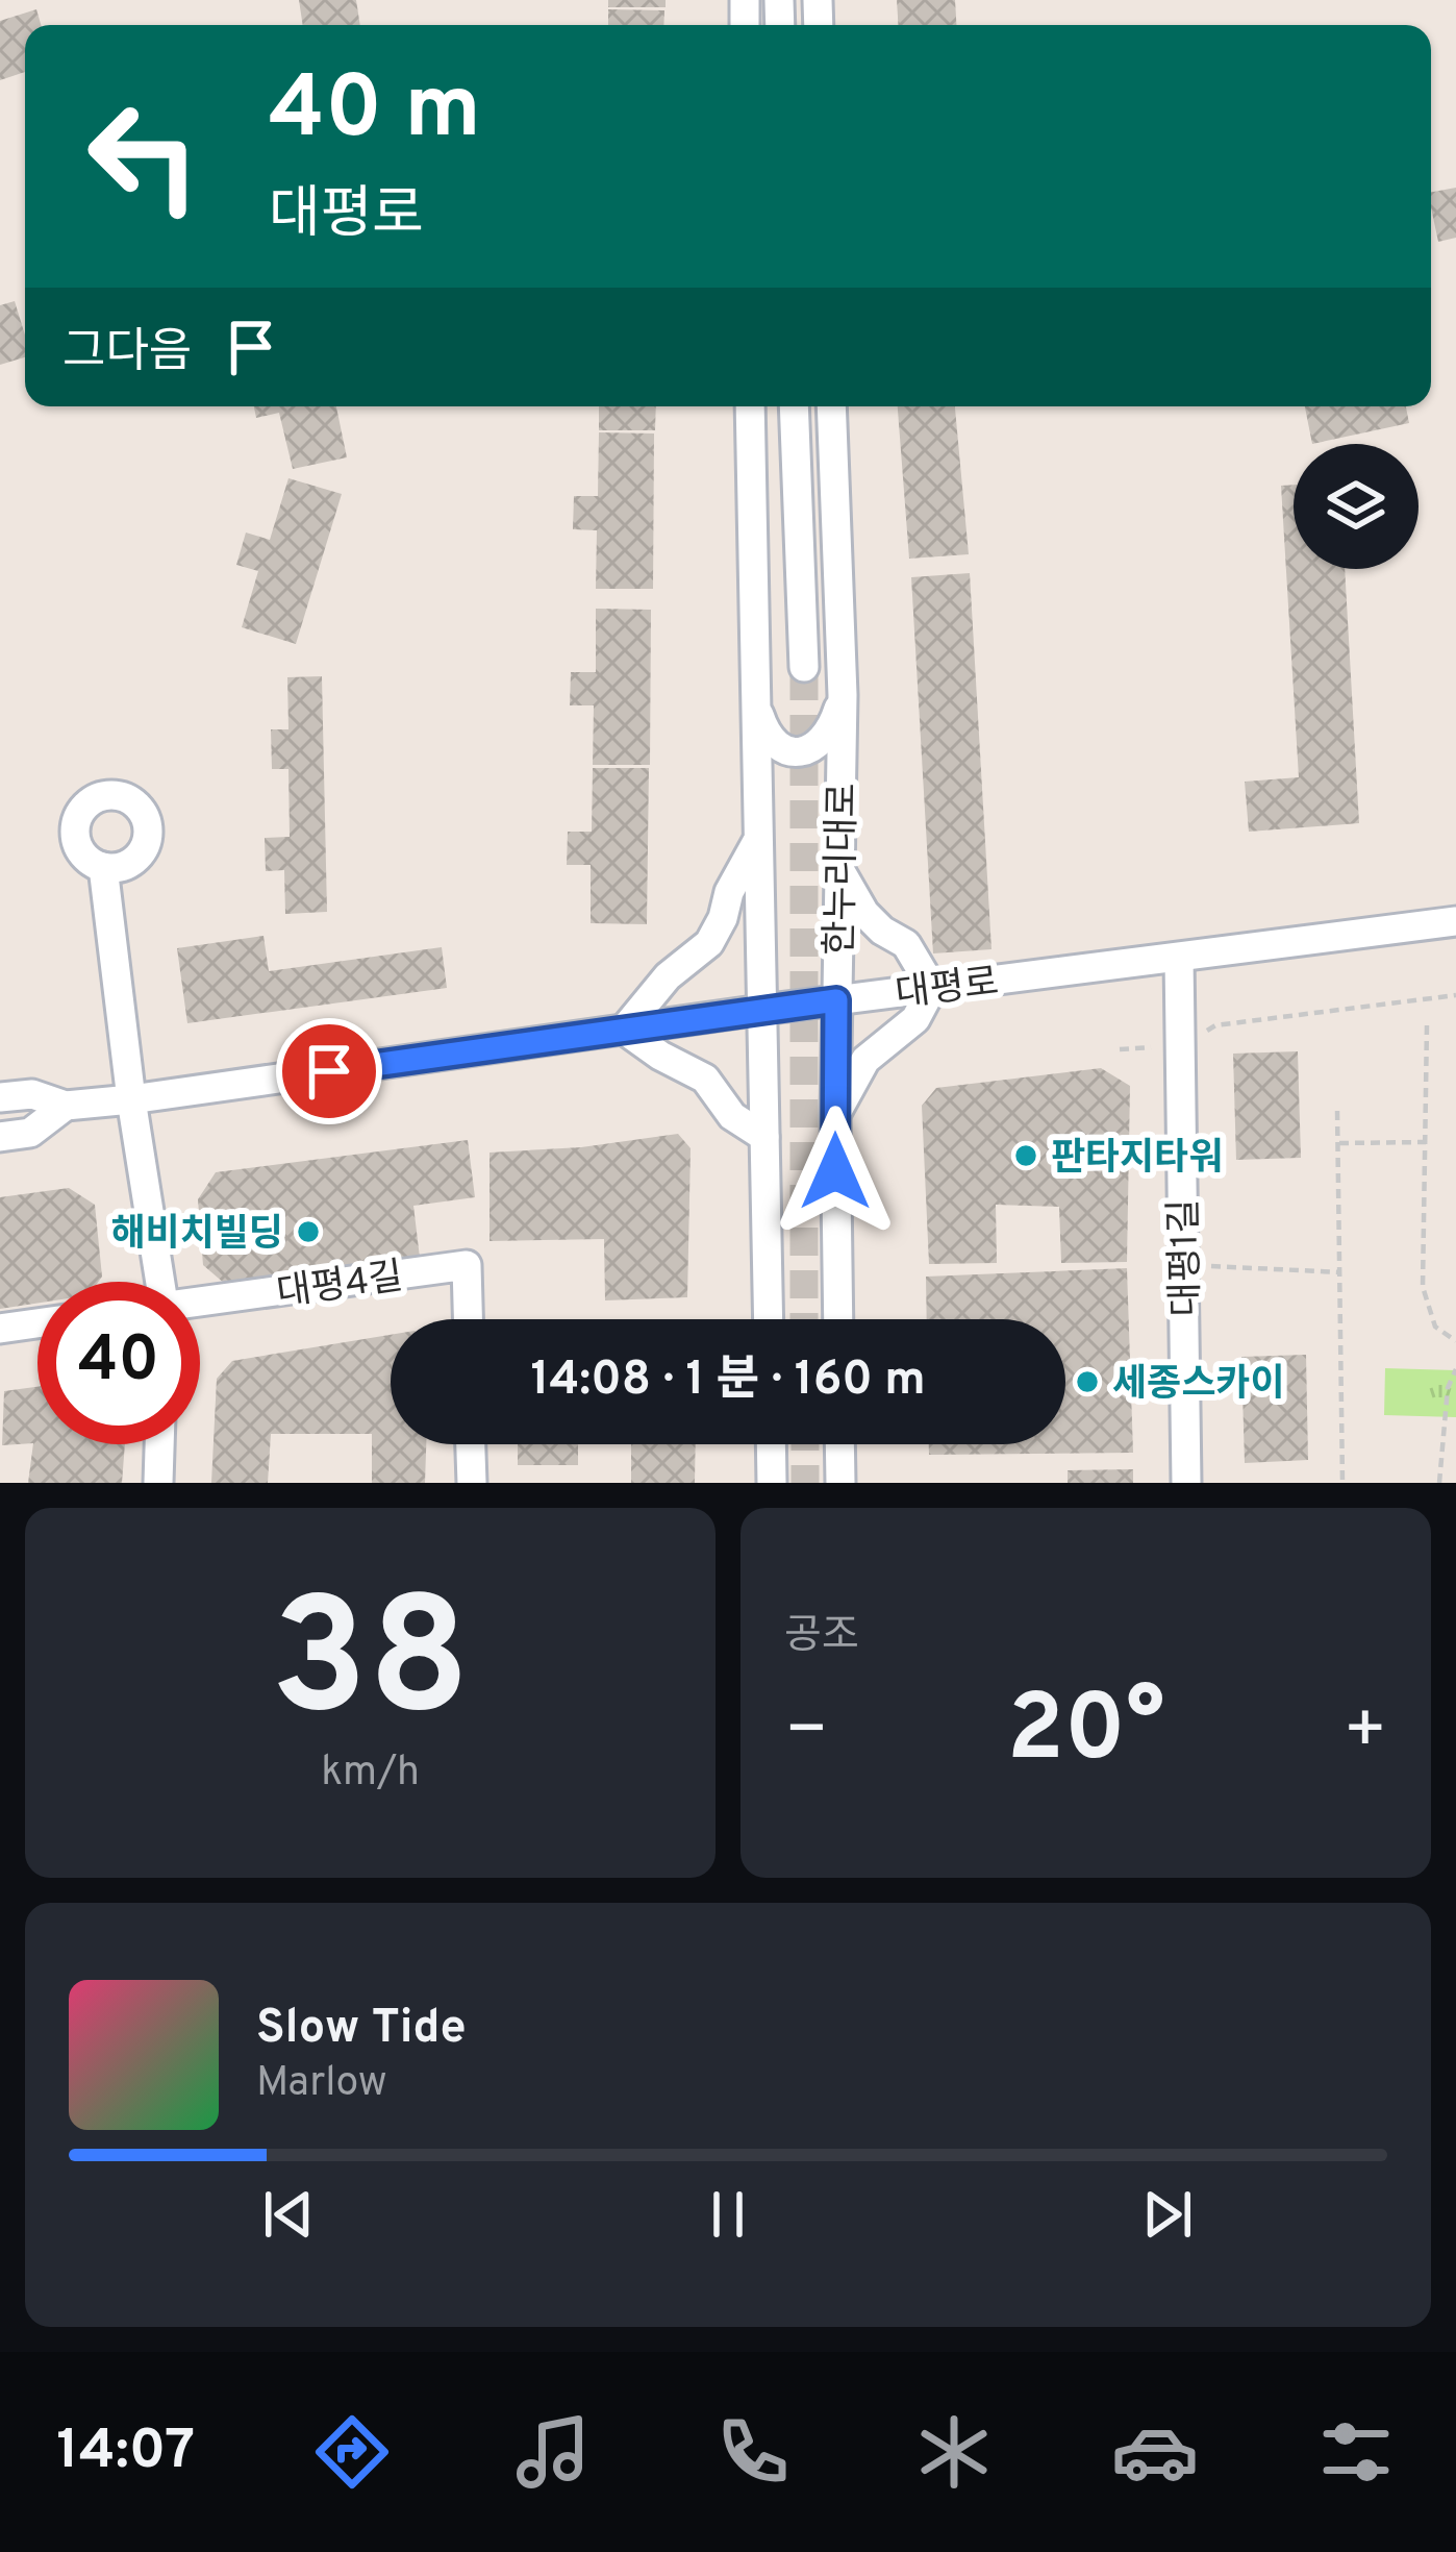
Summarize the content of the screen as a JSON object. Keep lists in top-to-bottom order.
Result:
{
  "streets": {
    "street": [
      "한누리대로",
      "대평로",
      "대평1길",
      "대평4길"
    ]
  },
  "crossings": [
    ["한누리대로", "대평로"],
    ["대평로", "대평1길"]
  ],
  "places": ["판타지타워", "해비치빌딩", "세종스카이"],
  "page": {
    "turn": ["40 m", "대평로"],
    "then": "그다음",
    "limit": "40",
    "trip": "14:08 · 1 분 · 160 m",
    "tile": [
      ["38", "km/h"],
      "공조"
    ],
    "heat": ["−", "20°", "+"],
    "song": ["Slow Tide", "Marlow"],
    "tabs": "14:07"
  }
}
